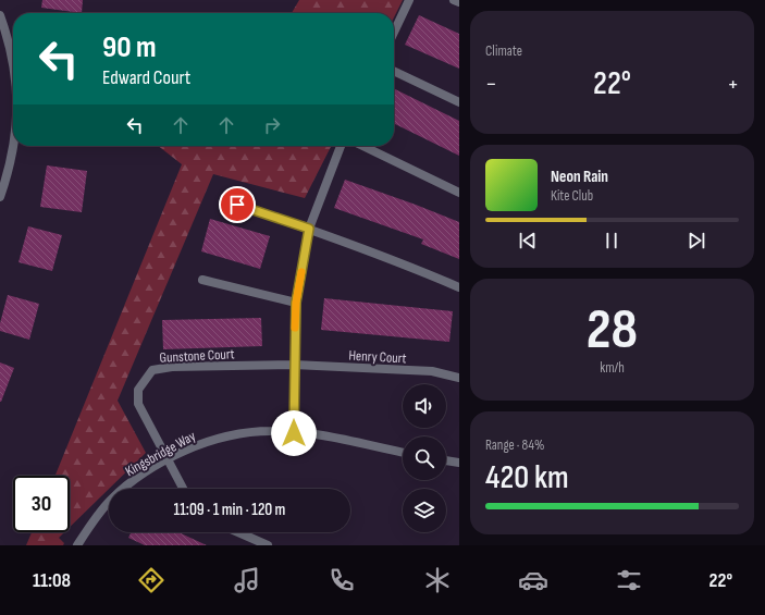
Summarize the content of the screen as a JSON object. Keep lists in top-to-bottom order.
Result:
{
  "streets": {
    "street": ["Gunstone Court", "Henry Court", "Kingsbridge Way"]
  },
  "crossings": [
    ["Gunstone Court", "Henry Court"],
    ["Gunstone Court", "Kingsbridge Way"]
  ],
  "page": {
    "tile": [
      "Climate",
      ["28", "km/h"],
      ["Range · 84%", "420 km"]
    ],
    "turn": ["90 m", "Edward Court"],
    "heat": ["−", "22°", "+"],
    "song": ["Neon Rain", "Kite Club"],
    "limit": "30",
    "trip": "11:09 · 1 min · 120 m",
    "tabs": ["11:08", "22°"]
  }
}
